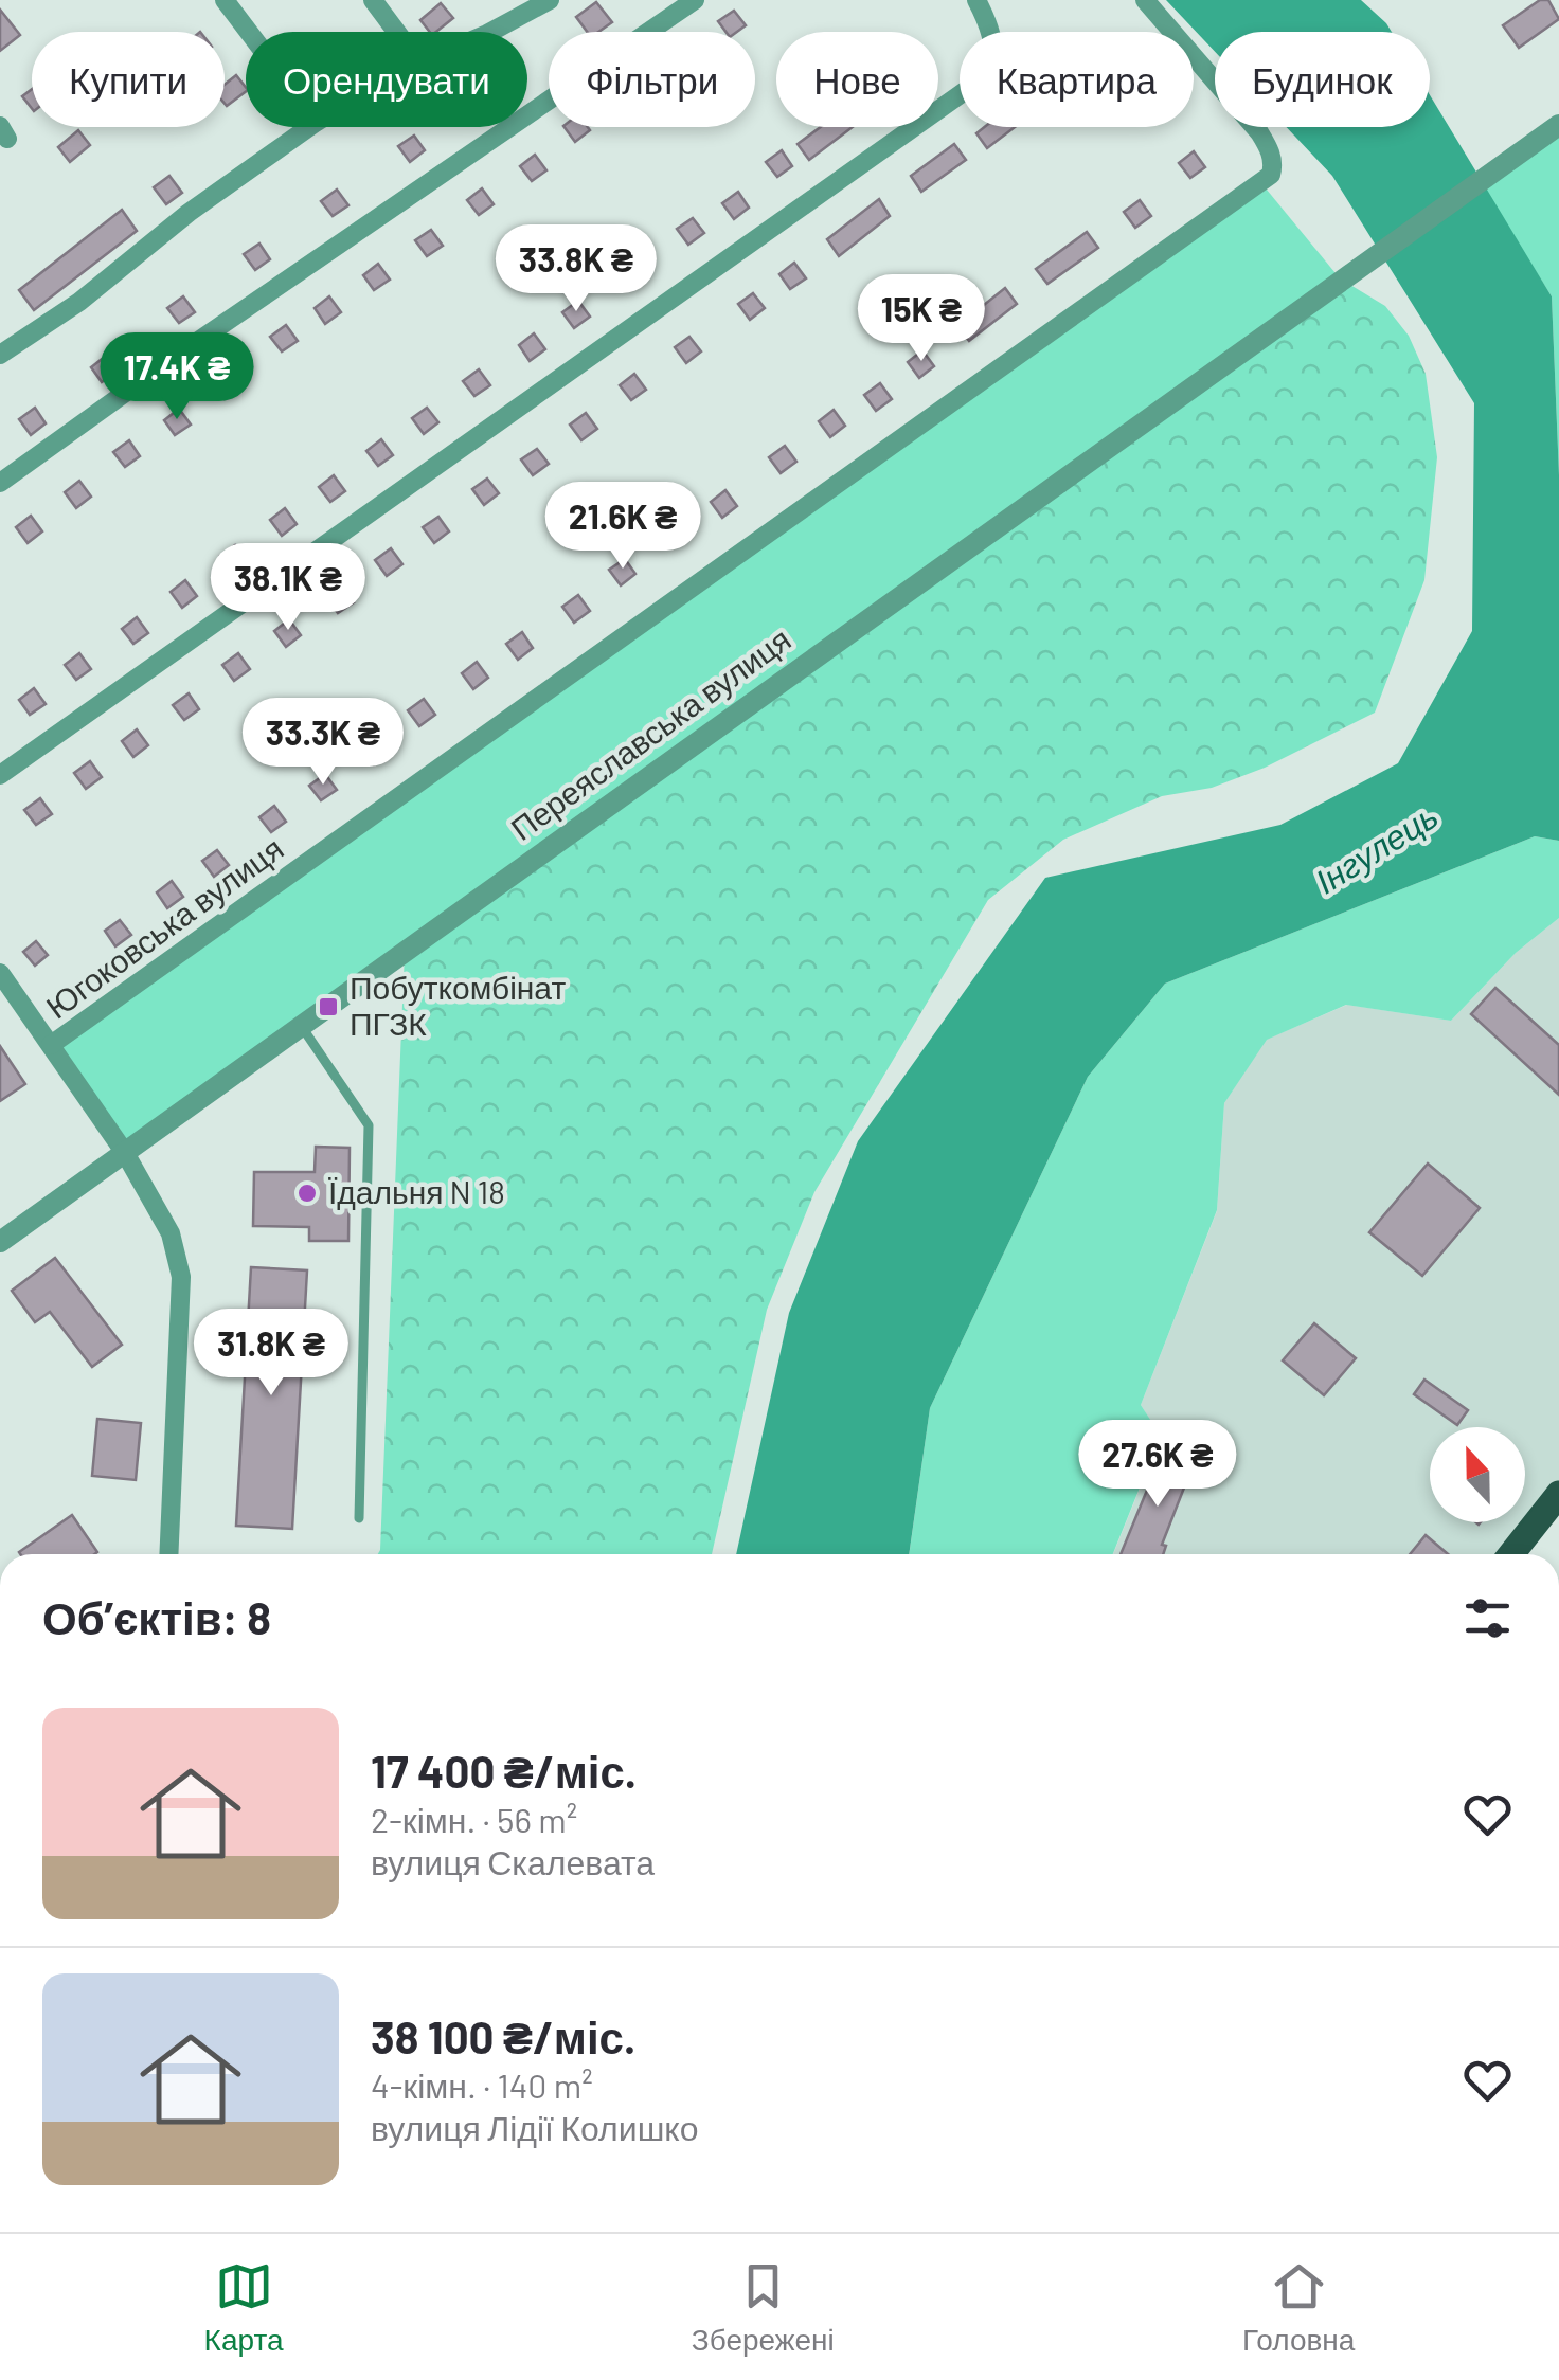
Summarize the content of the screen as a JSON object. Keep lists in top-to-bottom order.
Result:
{
  "streets": {
    "street": ["Переяславська вулиця", "Югоковська вулиця"]
  },
  "water": ["Інгулець"],
  "places": {
    "transit": ["Побуткомбінат ПГЗК"],
    "other": ["Їдальня N 18"]
  },
  "north": "top",
  "page": {
    "chip": [
      "Купити",
      "Орендувати",
      "Фільтри",
      "Нове",
      "Квартира",
      "Будинок"
    ],
    "price": [
      "33.8K ₴",
      "15K ₴",
      "17.4K ₴",
      "21.6K ₴",
      "38.1K ₴",
      "33.3K ₴",
      "31.8K ₴",
      "27.6K ₴"
    ],
    "heading": "Об’єктів: 8",
    "list": [
      {
        "name": "17 400 ₴/міс.",
        "note": "2-кімн. · 56 m² · вулиця Скалевата"
      },
      {
        "name": "38 100 ₴/міс.",
        "note": "4-кімн. · 140 m² · вулиця Лідії Колишко"
      }
    ],
    "tabs": ["Карта", "Збережені", "Головна"]
  }
}
